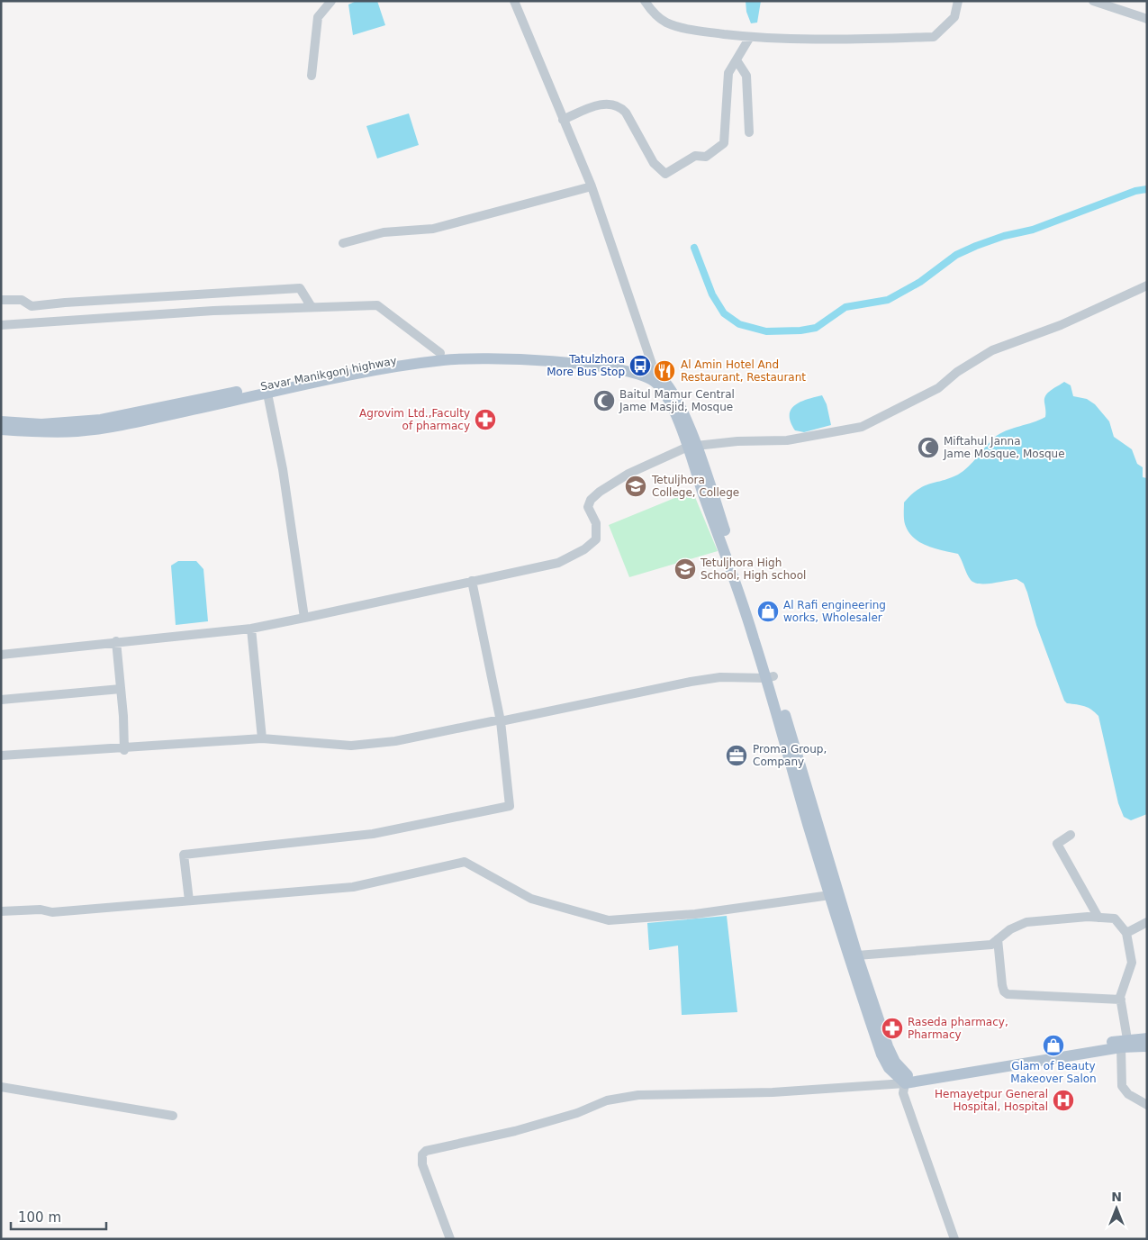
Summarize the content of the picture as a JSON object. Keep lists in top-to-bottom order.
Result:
{
  "streets": {
    "main road": ["Savar Manikgonj highway"]
  },
  "places": {
    "bus stop": ["Tatulzhora More Bus Stop"],
    "restaurant": ["Al Amin Hotel And Restaurant, Restaurant"],
    "mosque": ["Baitul Mamur Central Jame Masjid, Mosque", "Miftahul Janna Jame Mosque, Mosque"],
    "pharmacy": ["Agrovim Ltd.,Faculty of pharmacy", "Raseda pharmacy, Pharmacy"],
    "school or university": ["Tetuljhora College, College", "Tetuljhora High School, High school"],
    "shop": ["Al Rafi engineering works, Wholesaler", "Glam of Beauty Makeover Salon"],
    "office": ["Proma Group, Company"],
    "hospital": ["Hemayetpur General Hospital, Hospital"]
  },
  "scale_bar": "100 m",
  "north": "top"
}
